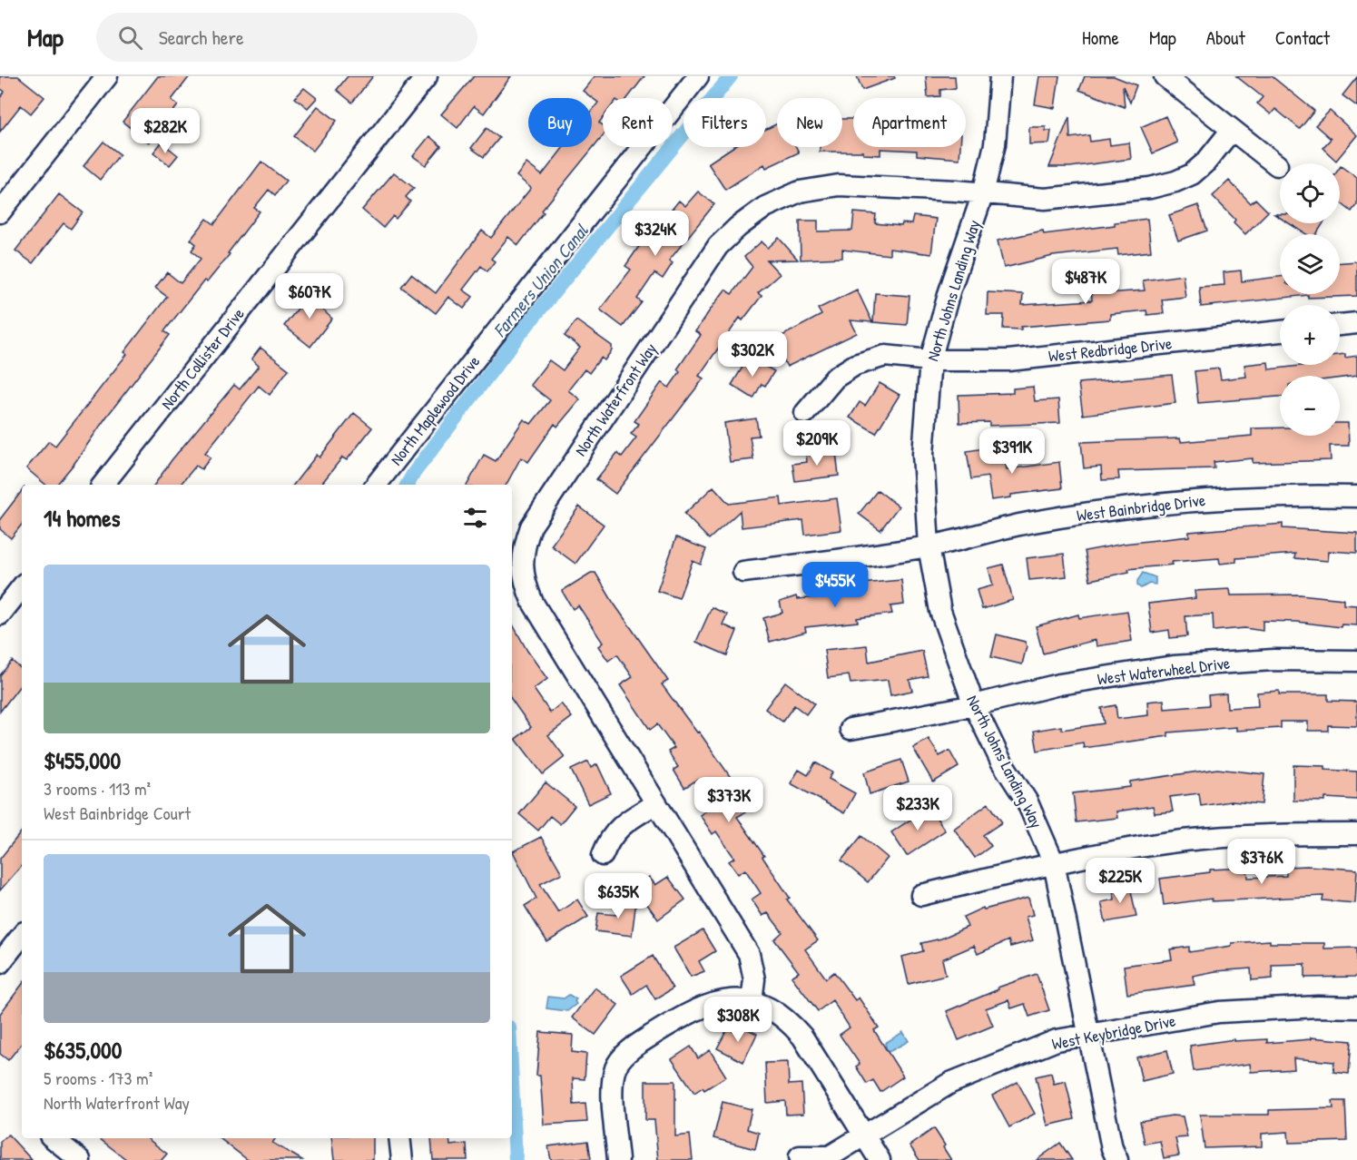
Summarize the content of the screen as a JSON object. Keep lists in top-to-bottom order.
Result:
{
  "streets": {
    "street": [
      "North Johns Landing Way",
      "West Redbridge Drive",
      "North Collister Drive",
      "North Waterfront Way",
      "North Maplewood Drive",
      "West Bainbridge Drive",
      "West Waterwheel Drive",
      "West Keybridge Drive"
    ]
  },
  "crossings": [
    ["North Johns Landing Way", "West Redbridge Drive"],
    ["North Johns Landing Way", "North Waterfront Way"],
    ["North Johns Landing Way", "West Bainbridge Drive"],
    ["North Johns Landing Way", "West Waterwheel Drive"],
    ["North Johns Landing Way", "West Keybridge Drive"]
  ],
  "water": ["Farmers Union Canal"],
  "page": {
    "header": "Map",
    "search": "Search here",
    "nav": [
      "Home",
      "Map",
      "About",
      "Contact"
    ],
    "chip": [
      "Buy",
      "Rent",
      "Filters",
      "New",
      "Apartment"
    ],
    "price": [
      "$282K",
      "$324K",
      "$487K",
      "$607K",
      "$302K",
      "$209K",
      "$391K",
      "$455K",
      "$373K",
      "$233K",
      "$376K",
      "$225K",
      "$635K",
      "$308K"
    ],
    "map_buttons": ["+", "−"],
    "heading": "14 homes",
    "list": [
      {
        "name": "$455,000",
        "note": "3 rooms · 113 m² · West Bainbridge Court"
      },
      {
        "name": "$635,000",
        "note": "5 rooms · 173 m² · North Waterfront Way"
      }
    ]
  }
}
